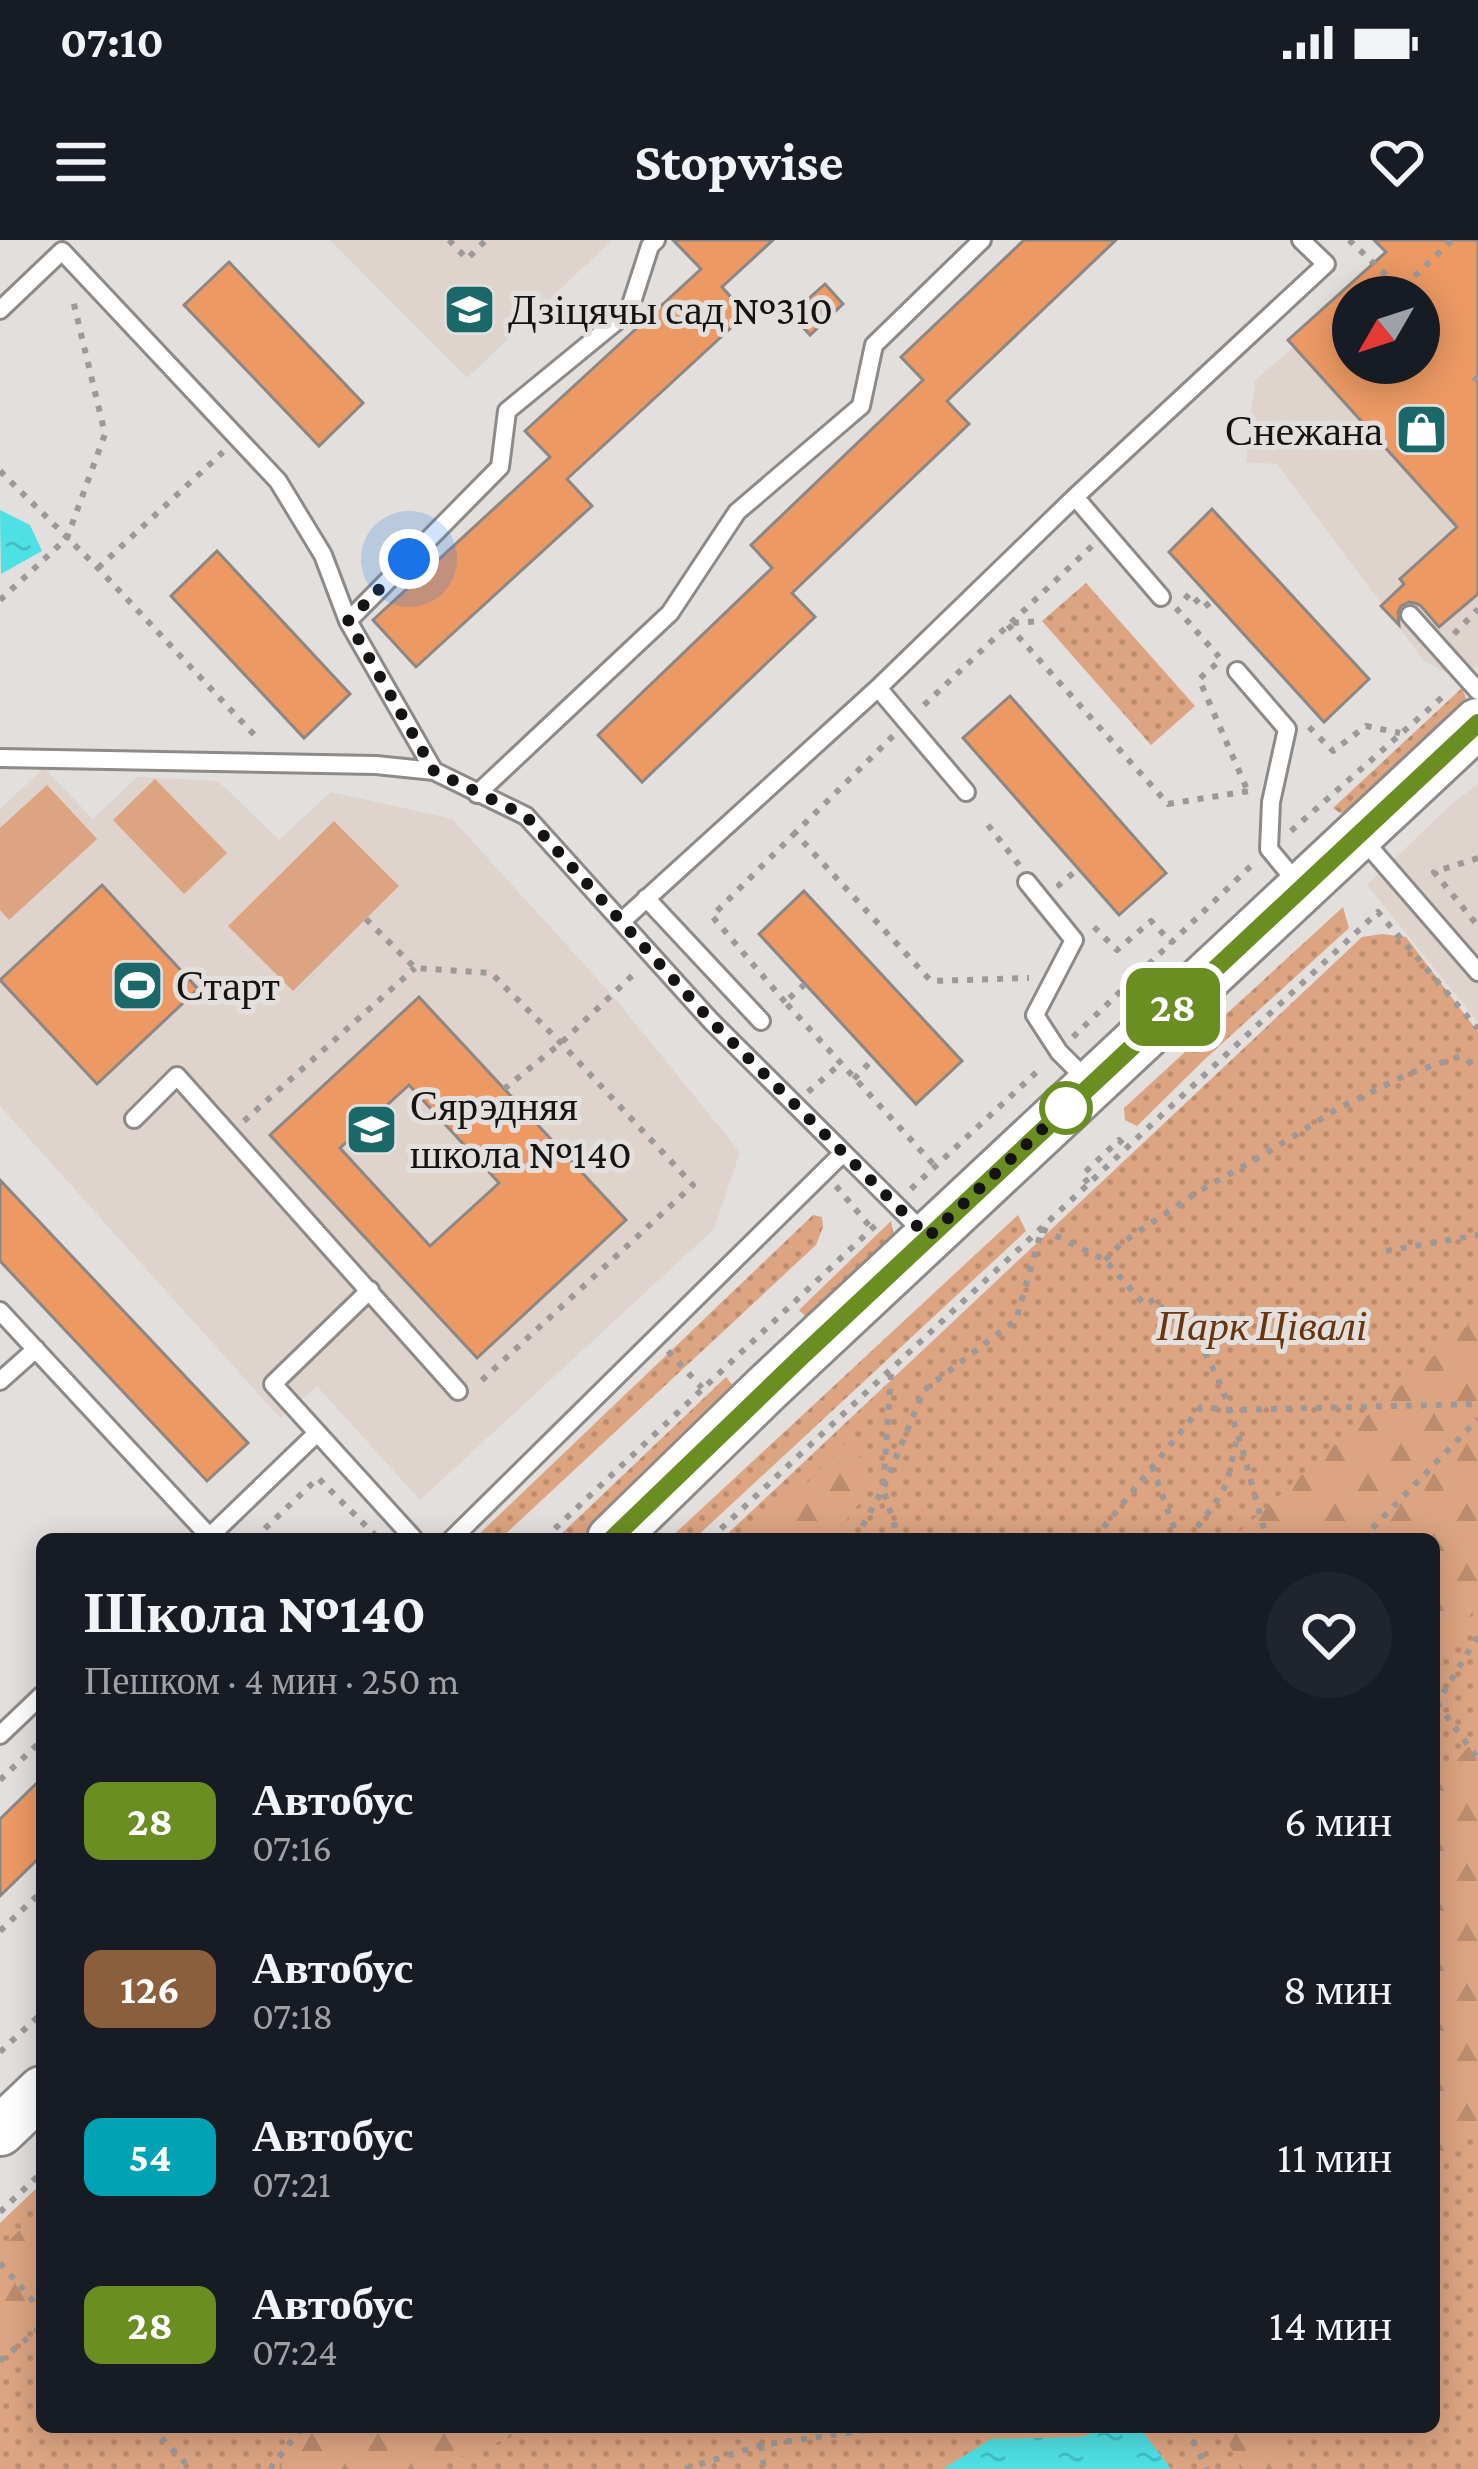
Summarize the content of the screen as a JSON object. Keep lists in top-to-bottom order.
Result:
{
  "parks": ["Парк Цівалі"],
  "places": {
    "school or university": ["Дзіцячы сад №310", "Сярэдняя школа №140"],
    "shop": ["Снежана"],
    "sports": ["Старт"]
  },
  "lines": ["bus line 28"],
  "north": "bottom left",
  "page": {
    "status": "07:10",
    "header": "Stopwise",
    "on_map": "28",
    "heading": ["Школа №140", "Пешком · 4 мин · 250 m"],
    "list": [
      {
        "mark": "28",
        "name": "Автобус",
        "note": "07:16",
        "value": "6 мин"
      },
      {
        "mark": "126",
        "name": "Автобус",
        "note": "07:18",
        "value": "8 мин"
      },
      {
        "mark": "54",
        "name": "Автобус",
        "note": "07:21",
        "value": "11 мин"
      },
      {
        "mark": "28",
        "name": "Автобус",
        "note": "07:24",
        "value": "14 мин"
      }
    ]
  }
}
